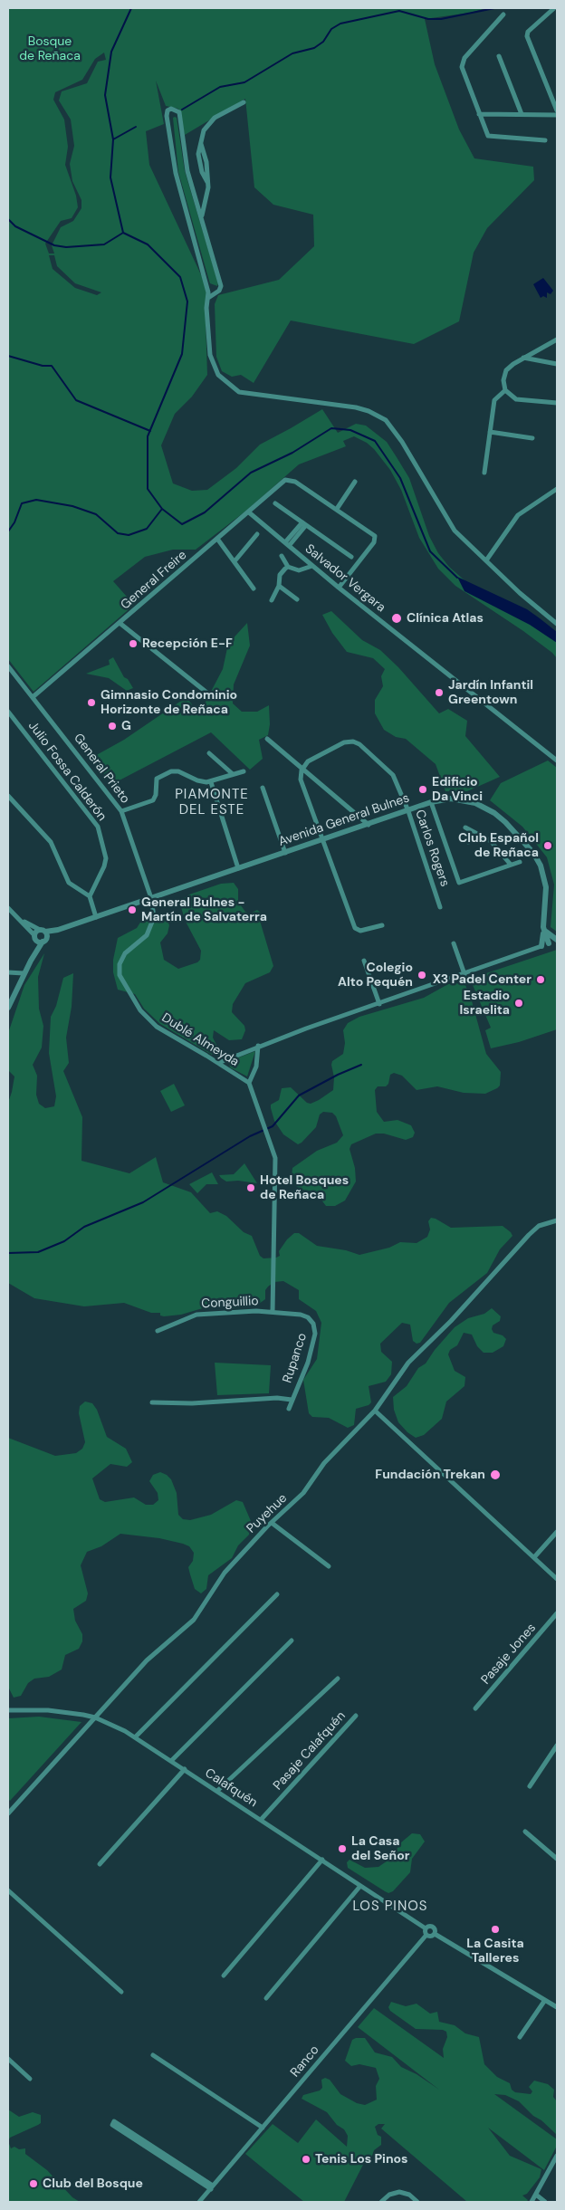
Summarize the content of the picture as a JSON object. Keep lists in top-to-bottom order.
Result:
{
  "streets": {
    "street": [
      "Salvador Vergara",
      "General Freire",
      "General Prieto",
      "Julio Fossa Calderón",
      "Avenida General Bulnes",
      "Carlos Rogers",
      "Dublé Almeyda",
      "Conguillio",
      "Rupanco",
      "Puyehue",
      "Pasaje Jones",
      "Pasaje Calafquén",
      "Calafquén",
      "Ranco"
    ]
  },
  "crossings": [
    ["Salvador Vergara", "General Freire"],
    ["General Freire", "General Prieto"],
    ["General Prieto", "Avenida General Bulnes"],
    ["General Prieto", "Dublé Almeyda"],
    ["Avenida General Bulnes", "Carlos Rogers"],
    ["Avenida General Bulnes", "Dublé Almeyda"],
    ["Conguillio", "Rupanco"],
    ["Puyehue", "Calafquén"],
    ["Pasaje Calafquén", "Calafquén"]
  ],
  "districts": ["PIAMONTE DEL ESTE", "LOS PINOS"],
  "parks": ["Bosque de Reñaca"],
  "places": [
    "Clínica Atlas",
    "Recepción E-F",
    "Jardín Infantil Greentown",
    "Gimnasio Condominio Horizonte de Reñaca",
    "G",
    "Edificio Da Vinci",
    "Club Español de Reñaca",
    "General Bulnes - Martín de Salvaterra",
    "Colegio Alto Pequén",
    "X3 Padel Center",
    "Estadio Israelita",
    "Hotel Bosques de Reñaca",
    "Fundación Trekan",
    "La Casa del Señor",
    "La Casita Talleres",
    "Tenis Los Pinos",
    "Club del Bosque"
  ]
}
